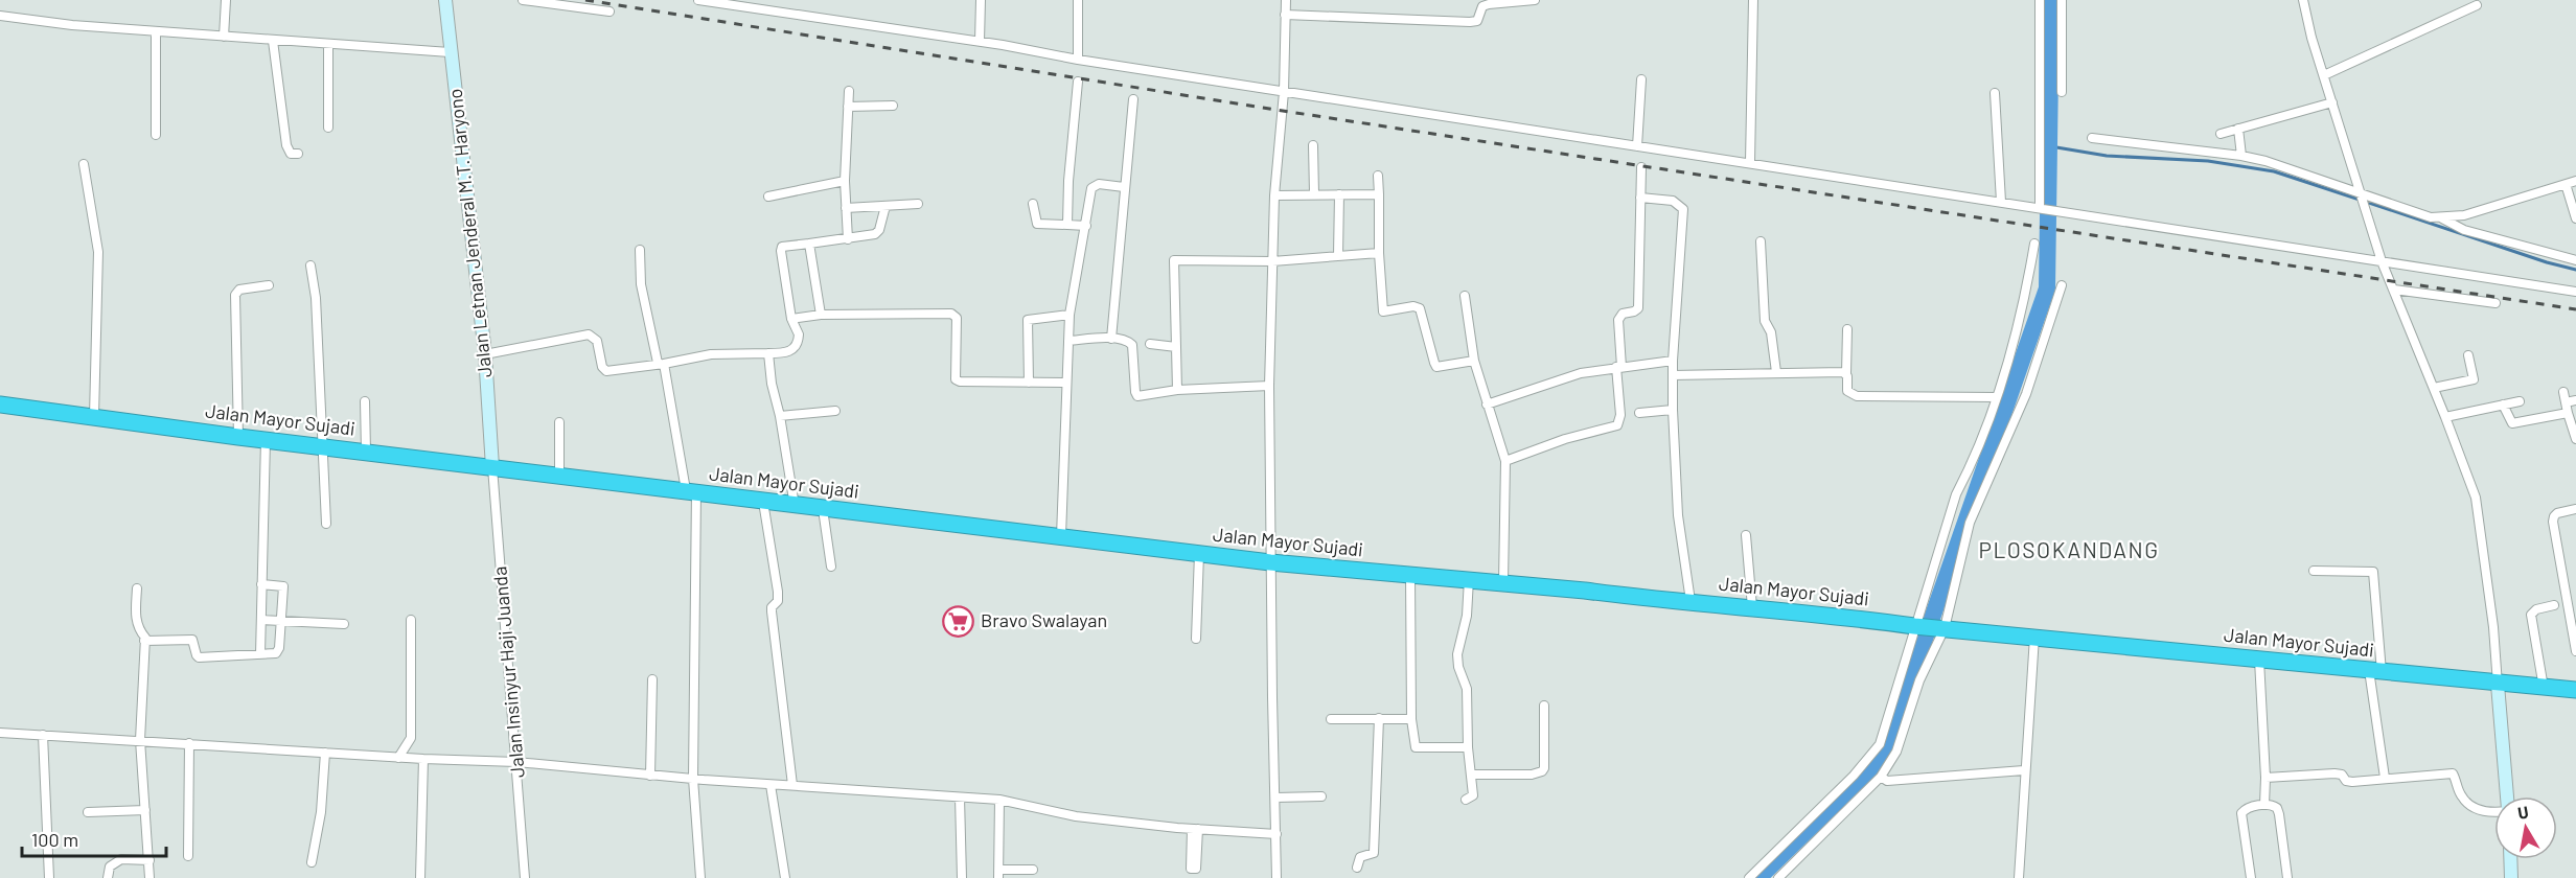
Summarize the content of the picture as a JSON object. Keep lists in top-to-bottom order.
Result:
{
  "streets": {
    "highway": ["Jalan Mayor Sujadi"],
    "main road": ["Jalan Letnan Jenderal M.T. Haryono"],
    "street": ["Jalan Insinyur Haji Juanda"]
  },
  "crossings": [
    ["Jalan Letnan Jenderal M.T. Haryono", "Jalan Mayor Sujadi"],
    ["Jalan Letnan Jenderal M.T. Haryono", "Jalan Insinyur Haji Juanda"],
    ["Jalan Mayor Sujadi", "Jalan Insinyur Haji Juanda"]
  ],
  "districts": ["PLOSOKANDANG"],
  "places": {
    "supermarket": ["Bravo Swalayan"]
  },
  "scale_bar": "100 m",
  "north": "top"
}
